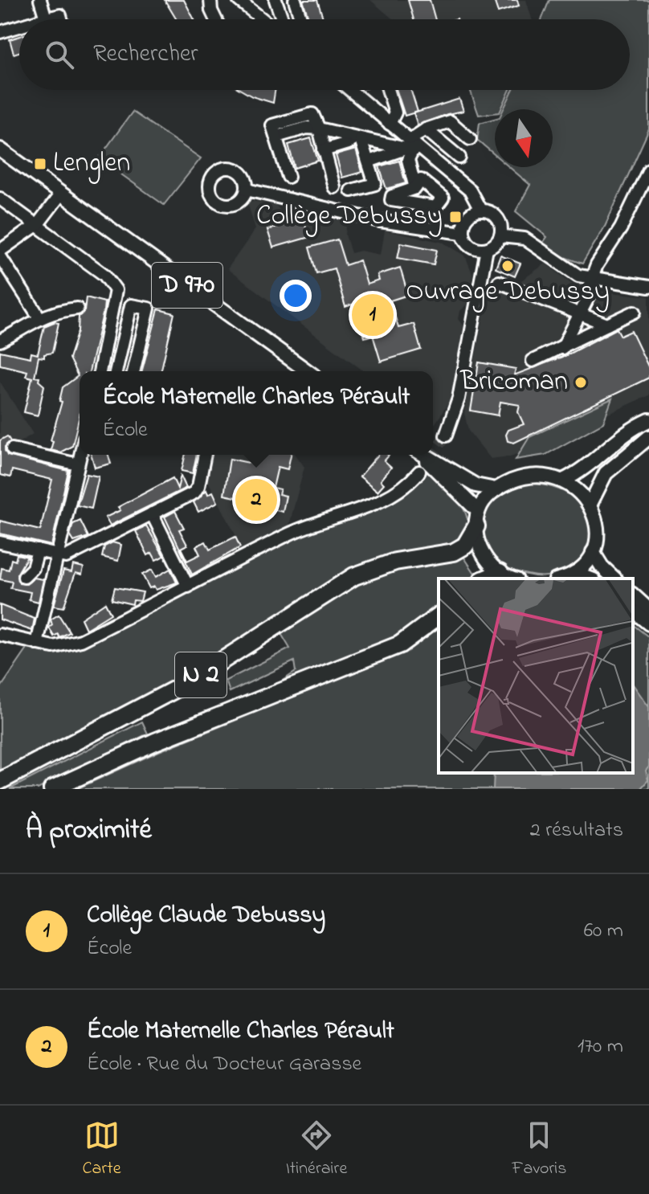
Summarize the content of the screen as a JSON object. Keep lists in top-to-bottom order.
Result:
{
  "streets": {
    "highway": ["N 2"],
    "main road": ["D 970"]
  },
  "places": {
    "transit": ["Lenglen", "Collège Debussy"],
    "other": ["Ouvrage Debussy", "Bricoman"]
  },
  "north": "bottom",
  "page": {
    "search": "Rechercher",
    "pins": ["1", "2"],
    "popup": ["École Maternelle Charles Pérault", "École"],
    "heading": ["À proximité", "2 résultats"],
    "list": [
      {
        "mark": "1",
        "name": "Collège Claude Debussy",
        "note": "École",
        "value": "60 m"
      },
      {
        "mark": "2",
        "name": "École Maternelle Charles Pérault",
        "note": "École · Rue du Docteur Garasse",
        "value": "170 m"
      }
    ],
    "nav": ["Carte", "Itinéraire", "Favoris"]
  }
}
